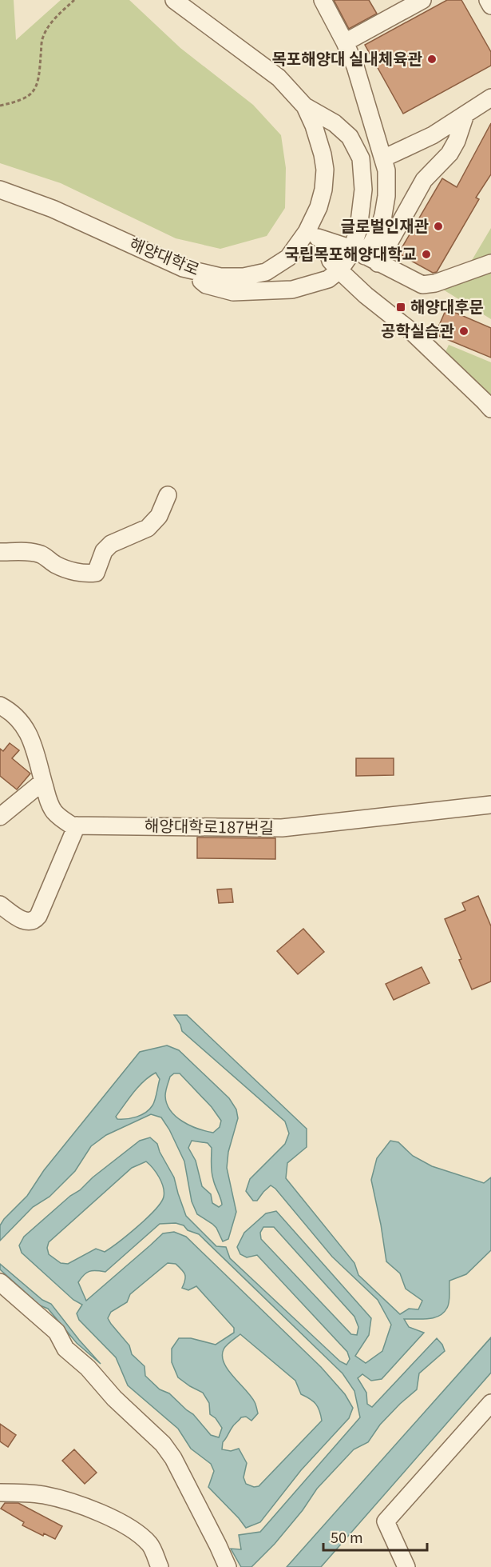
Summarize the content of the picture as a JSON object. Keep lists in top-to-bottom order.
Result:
{
  "streets": {
    "street": ["해양대학로", "해양대학로187번길"]
  },
  "places": {
    "other": [
      "목포해양대 실내체육관",
      "글로벌인재관",
      "국립목포해양대학교",
      "공학실습관"
    ],
    "transit": ["해양대후문"]
  },
  "scale_bar": "50 m"
}
